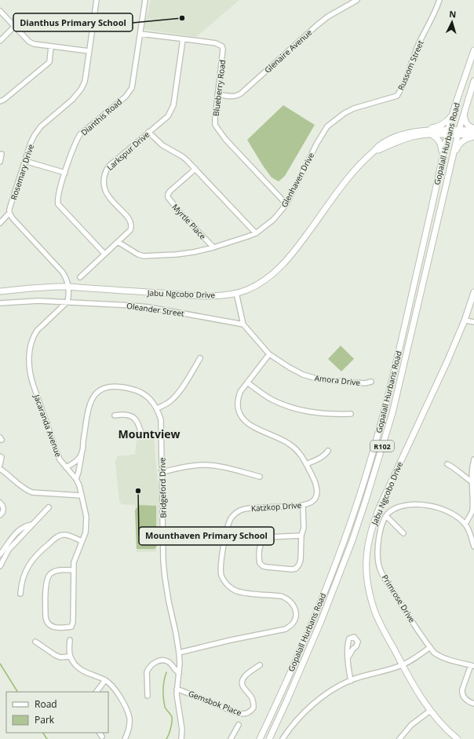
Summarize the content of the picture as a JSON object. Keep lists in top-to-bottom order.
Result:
{
  "streets": {
    "main road": ["Gopalall Hurbans Road", "Jabu Ngcobo Drive", "R102"],
    "street": [
      "Glenaire Avenue",
      "Russom Street",
      "Blueberry Road",
      "Dianthis Road",
      "Larkspur Drive",
      "Rosemary Drive",
      "Glenhaven Drive",
      "Myrtle Place",
      "Oleander Street",
      "Amora Drive",
      "Jacaranda Avenue",
      "Bridgeford Drive",
      "Katzkop Drive",
      "Primrose Drive",
      "Gemsbok Place"
    ]
  },
  "crossings": [
    ["Glenaire Avenue", "Blueberry Road"],
    ["Russom Street", "Glenhaven Drive"],
    ["Blueberry Road", "Dianthis Road"],
    ["Blueberry Road", "Larkspur Drive"],
    ["Blueberry Road", "Glenhaven Drive"],
    ["Dianthis Road", "Larkspur Drive"],
    ["Gopalall Hurbans Road", "Jabu Ngcobo Drive"],
    ["Larkspur Drive", "Glenhaven Drive"],
    ["Glenhaven Drive", "Myrtle Place"],
    ["Jabu Ngcobo Drive", "Amora Drive"],
    ["Oleander Street", "Amora Drive"],
    ["Oleander Street", "Jacaranda Avenue"],
    ["Amora Drive", "Katzkop Drive"],
    ["Jacaranda Avenue", "Bridgeford Drive"],
    ["Bridgeford Drive", "Katzkop Drive"],
    ["Bridgeford Drive", "Gemsbok Place"]
  ],
  "districts": ["Mountview"],
  "places": ["Dianthus Primary School", "Mounthaven Primary School"],
  "legend": ["Road", "Park"],
  "north": "top"
}
